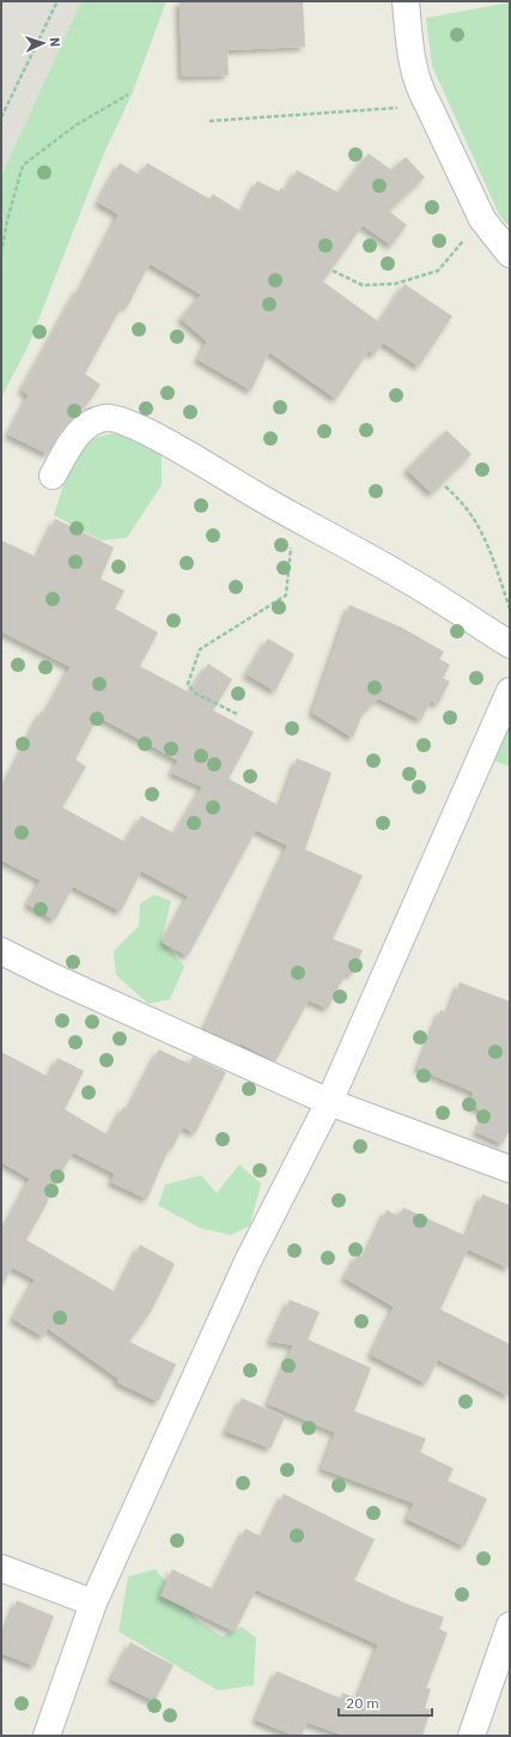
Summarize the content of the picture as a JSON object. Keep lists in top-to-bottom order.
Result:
{
  "scale_bar": "20 m",
  "north": "right"
}
